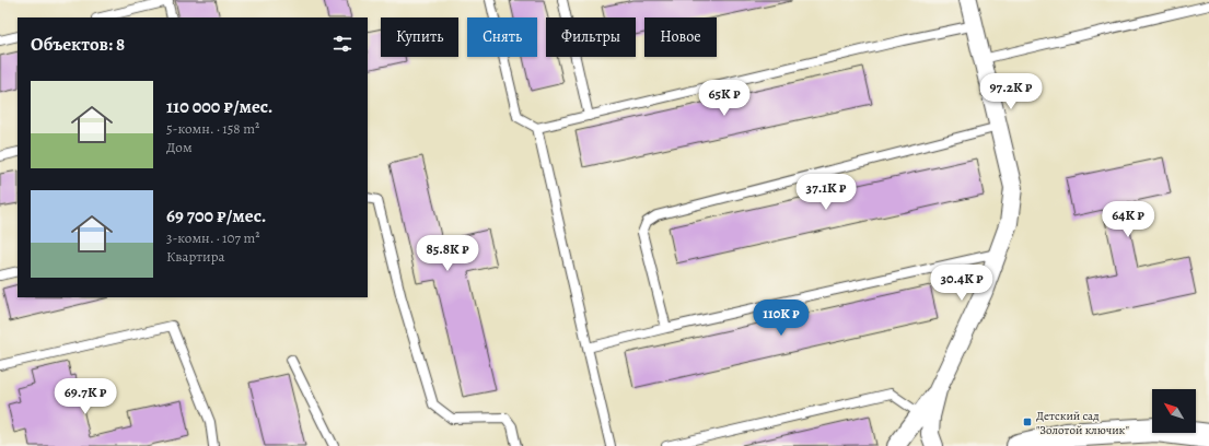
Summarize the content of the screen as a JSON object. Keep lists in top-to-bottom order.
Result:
{
  "places": {
    "transit": ["Детский сад \"Золотой ключик\""]
  },
  "north": "top left",
  "page": {
    "chip": [
      "Купить",
      "Снять",
      "Фильтры",
      "Новое"
    ],
    "heading": "Объектов: 8",
    "list": [
      {
        "name": "110 000 ₽/мес.",
        "note": "5-комн. · 158 m² · Дом"
      },
      {
        "name": "69 700 ₽/мес.",
        "note": "3-комн. · 107 m² · Квартира"
      }
    ],
    "price": [
      "97.2K ₽",
      "65K ₽",
      "37.1K ₽",
      "64K ₽",
      "85.8K ₽",
      "30.4K ₽",
      "110K ₽",
      "69.7K ₽"
    ]
  }
}
